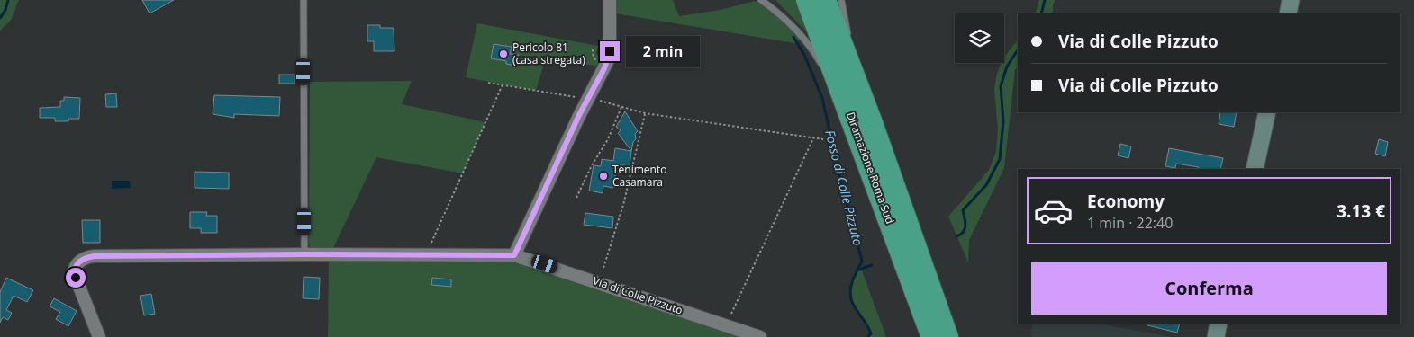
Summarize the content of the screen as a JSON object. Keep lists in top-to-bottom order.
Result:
{
  "streets": {
    "highway": ["Diramazione Roma Sud"],
    "street": ["Via di Colle Pizzuto"]
  },
  "water": ["Fosso di Colle Pizzuto"],
  "places": ["Pericolo 81 (casa stregata)", "Tenimento Casamara"],
  "page": {
    "banner": ["Via di Colle Pizzuto", "Via di Colle Pizzuto"],
    "bubble": "2 min",
    "list": [
      {
        "name": "Economy",
        "note": "1 min · 22:40",
        "value": "3.13 €"
      }
    ],
    "buttons": "Conferma"
  }
}
